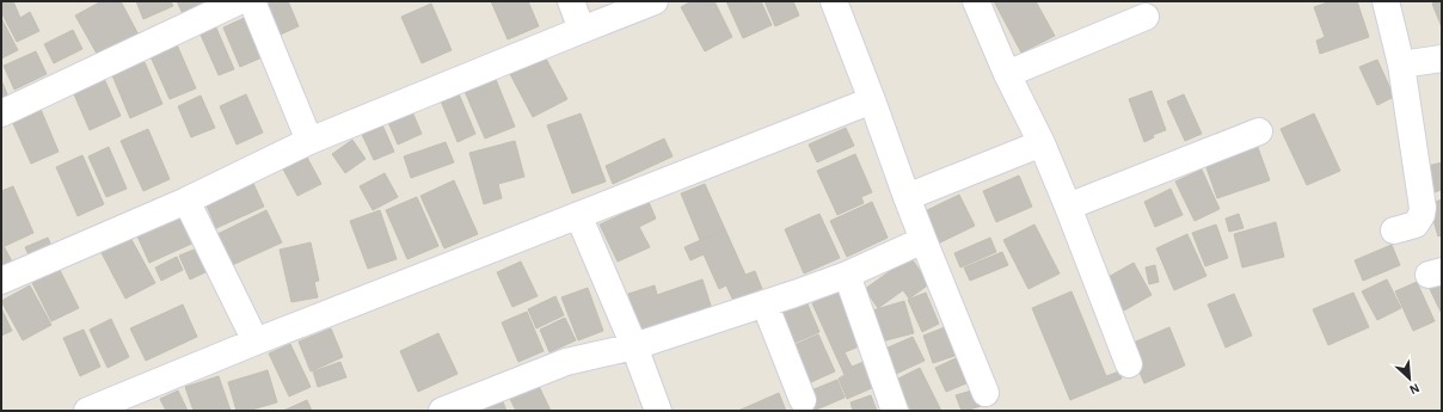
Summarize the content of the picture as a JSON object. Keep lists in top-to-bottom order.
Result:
{
  "north": "bottom right"
}
